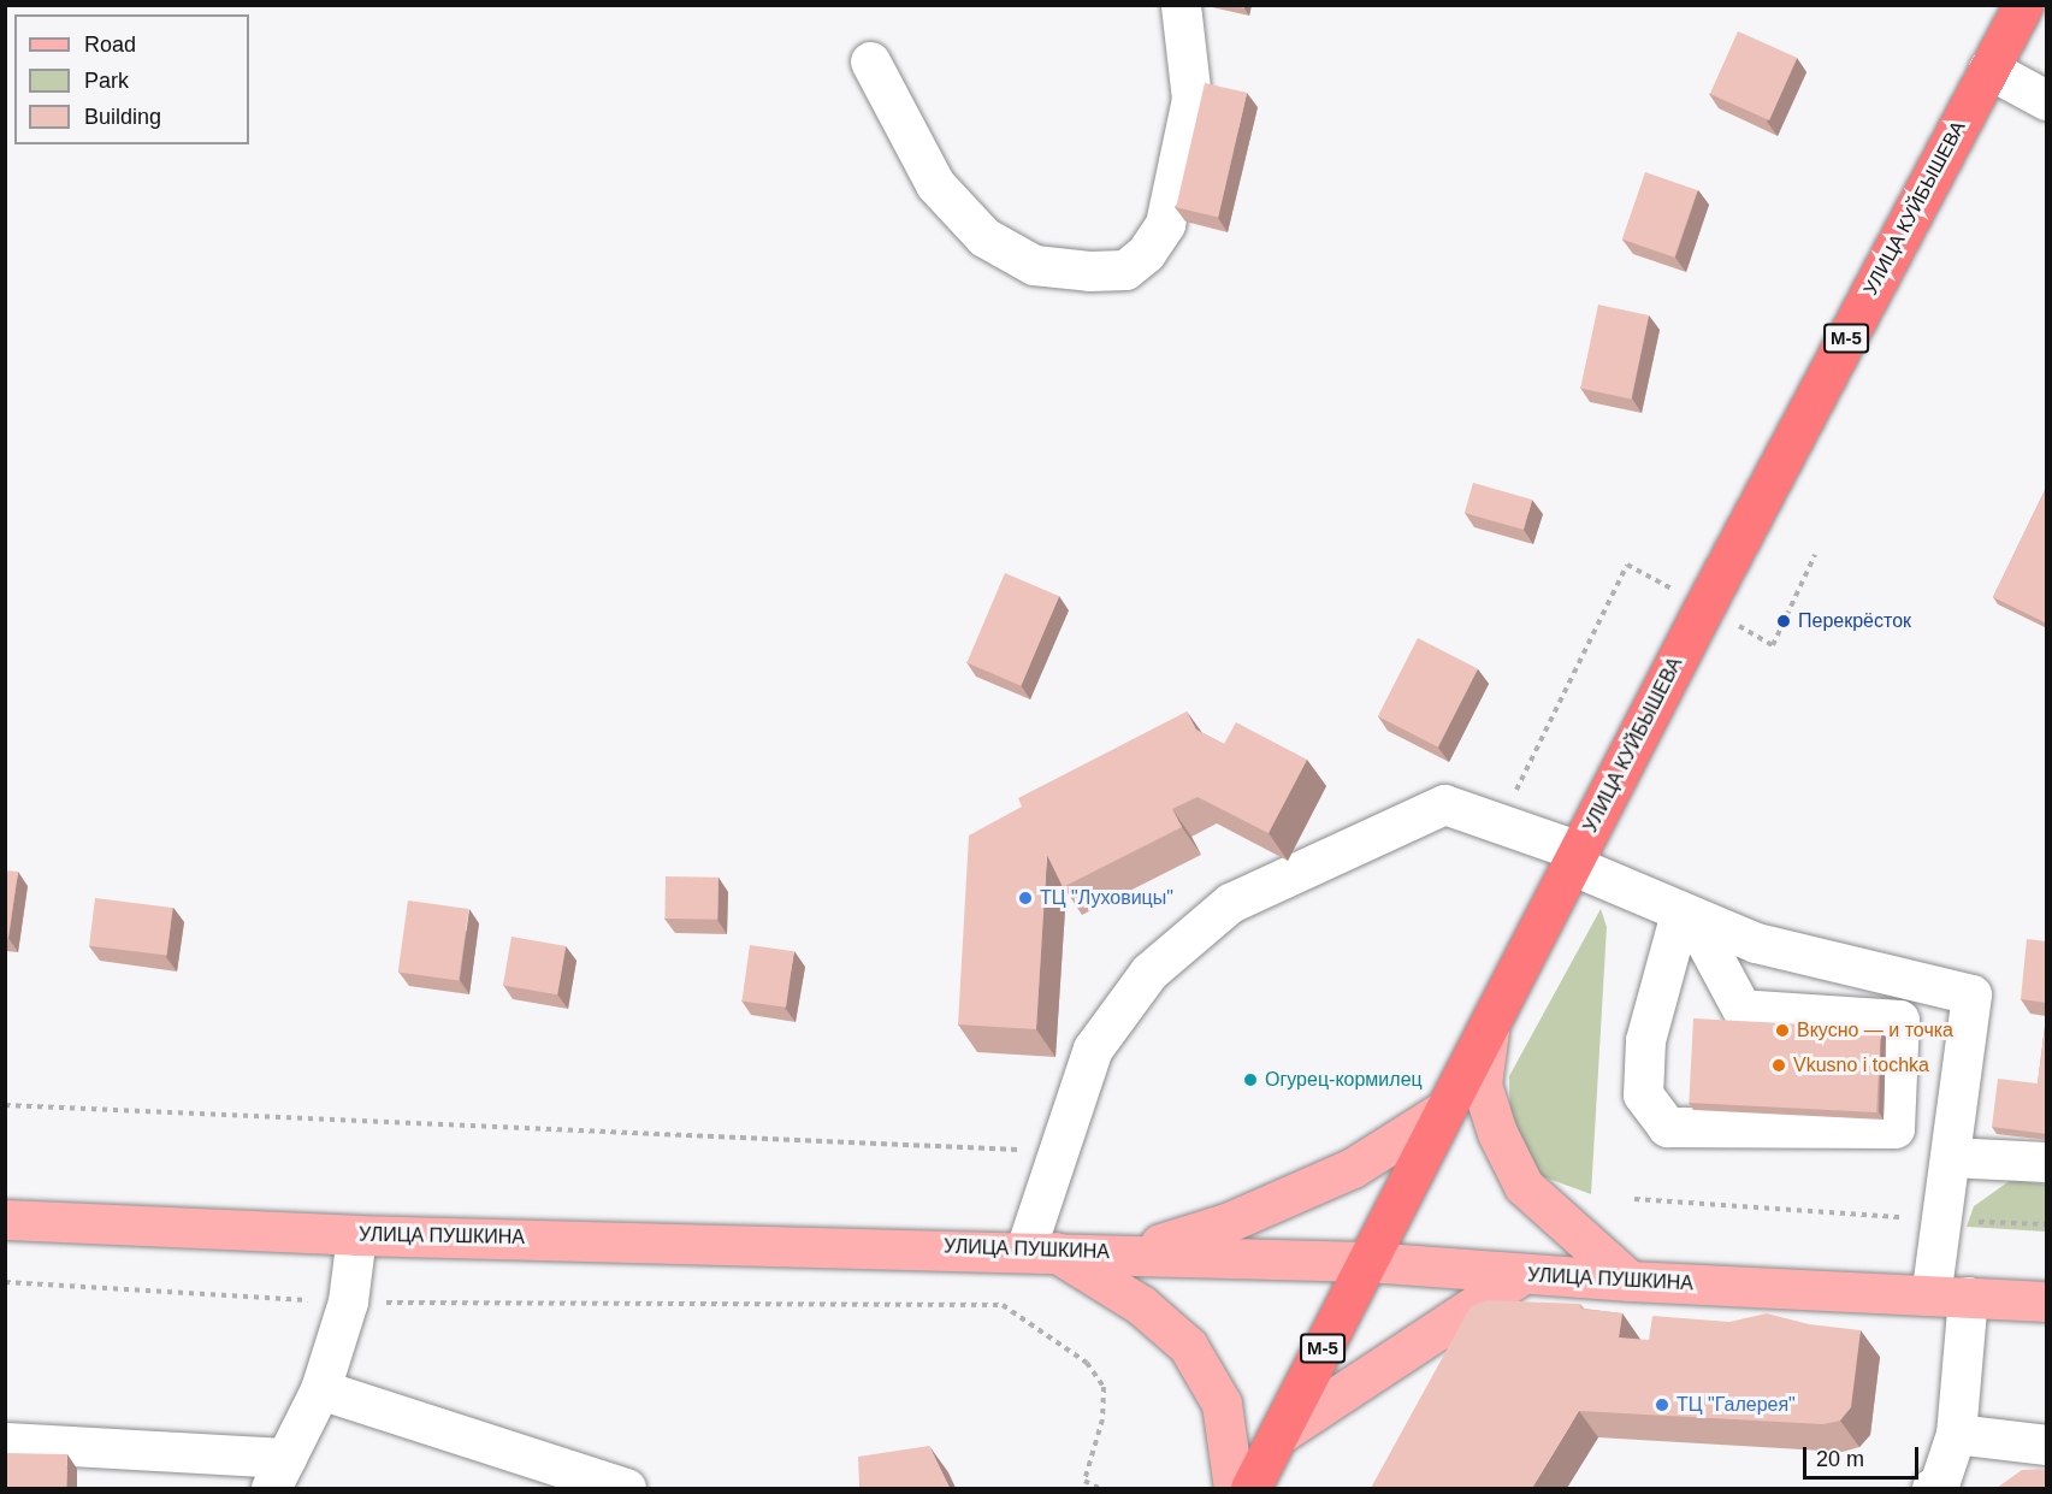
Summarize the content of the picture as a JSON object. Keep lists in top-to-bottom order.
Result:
{
  "streets": {
    "highway": ["УЛИЦА КУЙБЫШЕВА", "М-5"],
    "main road": ["УЛИЦА ПУШКИНА"]
  },
  "crossings": [
    ["УЛИЦА КУЙБЫШЕВА", "УЛИЦА ПУШКИНА"]
  ],
  "places": [
    "Перекрёсток",
    "ТЦ \"Луховицы\"",
    "Вкусно — и точка",
    "Vkusno i tochka",
    "Огурец-кормилец",
    "ТЦ \"Галерея\""
  ],
  "legend": ["Road", "Park", "Building"],
  "scale_bar": "20 m"
}
